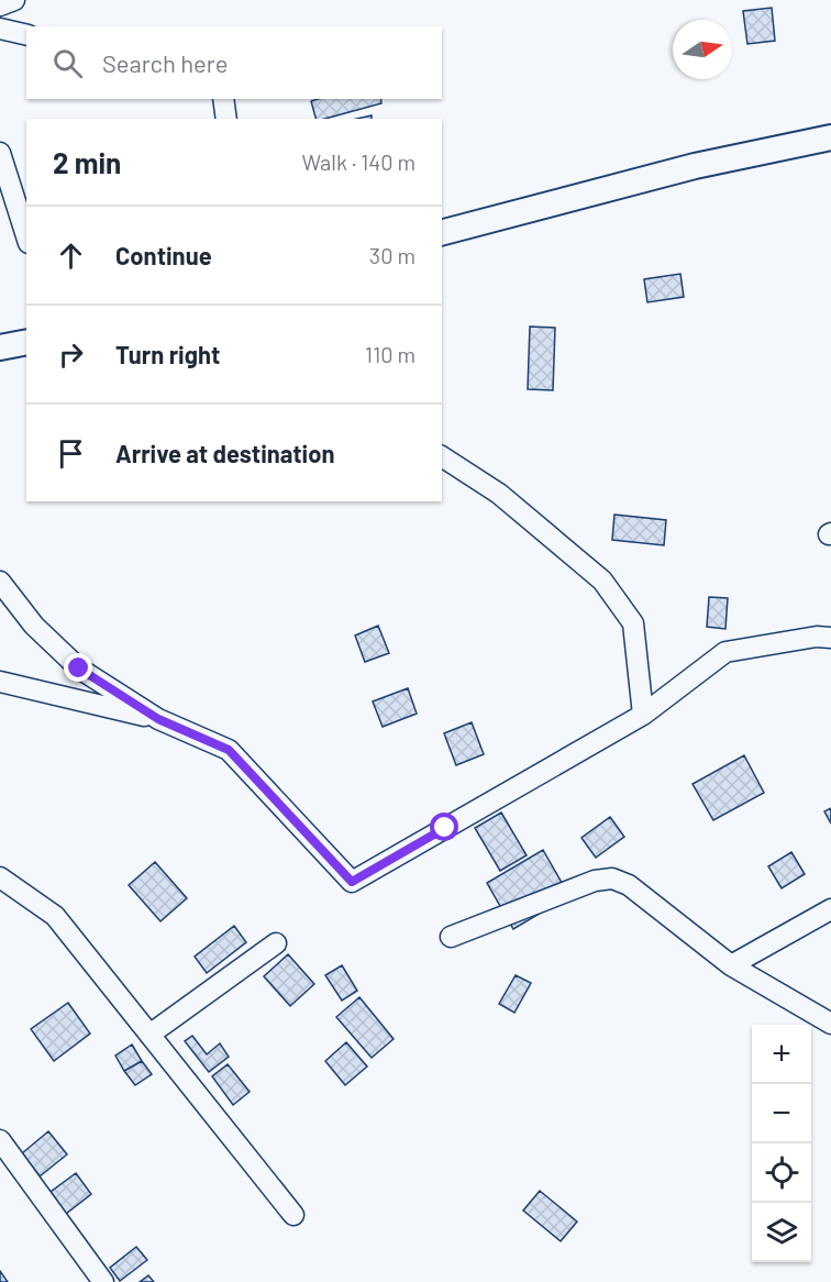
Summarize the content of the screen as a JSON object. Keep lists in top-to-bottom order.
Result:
{
  "north": "right",
  "page": {
    "search": "Search here",
    "heading": ["2 min", "Walk · 140 m"],
    "list": [
      ["Continue", "30 m"],
      ["Turn right", "110 m"],
      "Arrive at destination"
    ],
    "map_buttons": ["+", "−"]
  }
}
